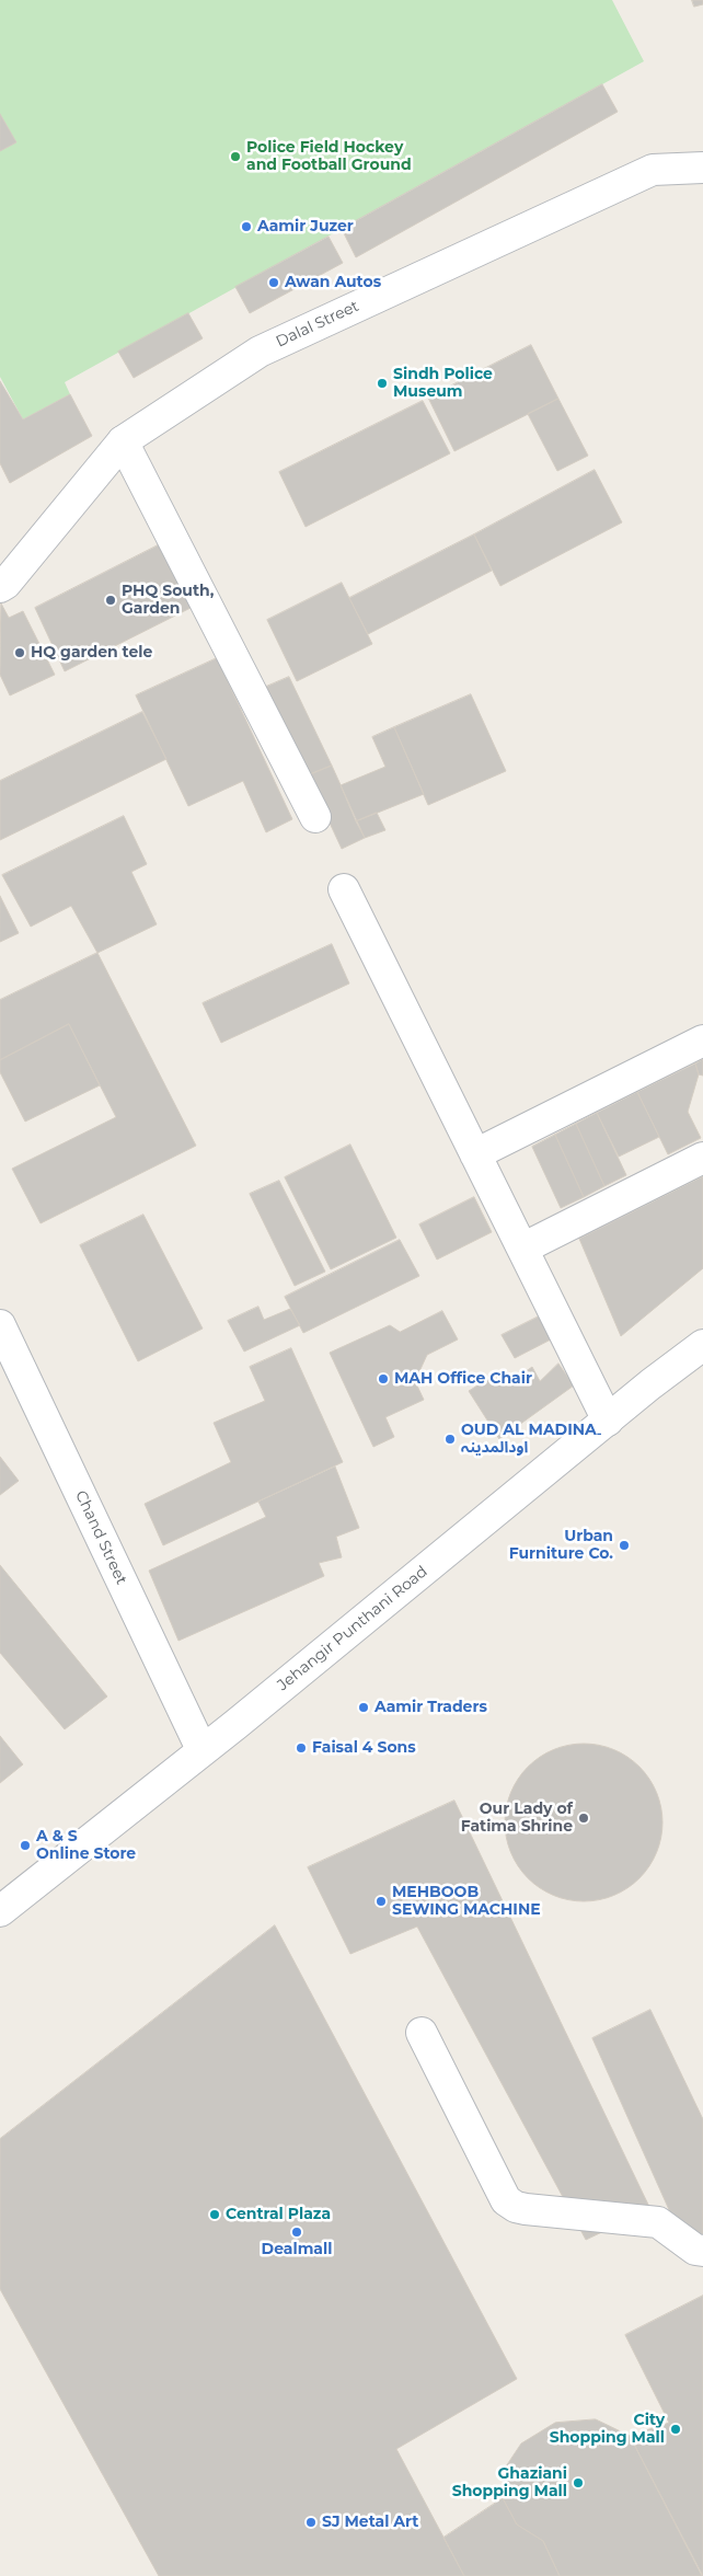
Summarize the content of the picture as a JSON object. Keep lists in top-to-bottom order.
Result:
{
  "streets": {
    "street": ["Dalal Street", "Chand Street", "Jehangir Punthani Road"]
  },
  "crossings": [
    ["Chand Street", "Jehangir Punthani Road"]
  ],
  "places": [
    "Police Field Hockey and Football Ground",
    "Aamir Juzer",
    "Awan Autos",
    "Sindh Police Museum",
    "PHQ South, Garden",
    "HQ garden tele",
    "MAH Office Chair",
    "OUD AL MADINA۔ اودالمدینہ",
    "Urban Furniture Co.",
    "Aamir Traders",
    "Faisal 4 Sons",
    "Our Lady of Fatima Shrine",
    "A & S Online Store",
    "MEHBOOB SEWING MACHINE",
    "Central Plaza",
    "Dealmall",
    "City Shopping Mall",
    "Ghaziani Shopping Mall",
    "SJ Metal Art"
  ]
}
